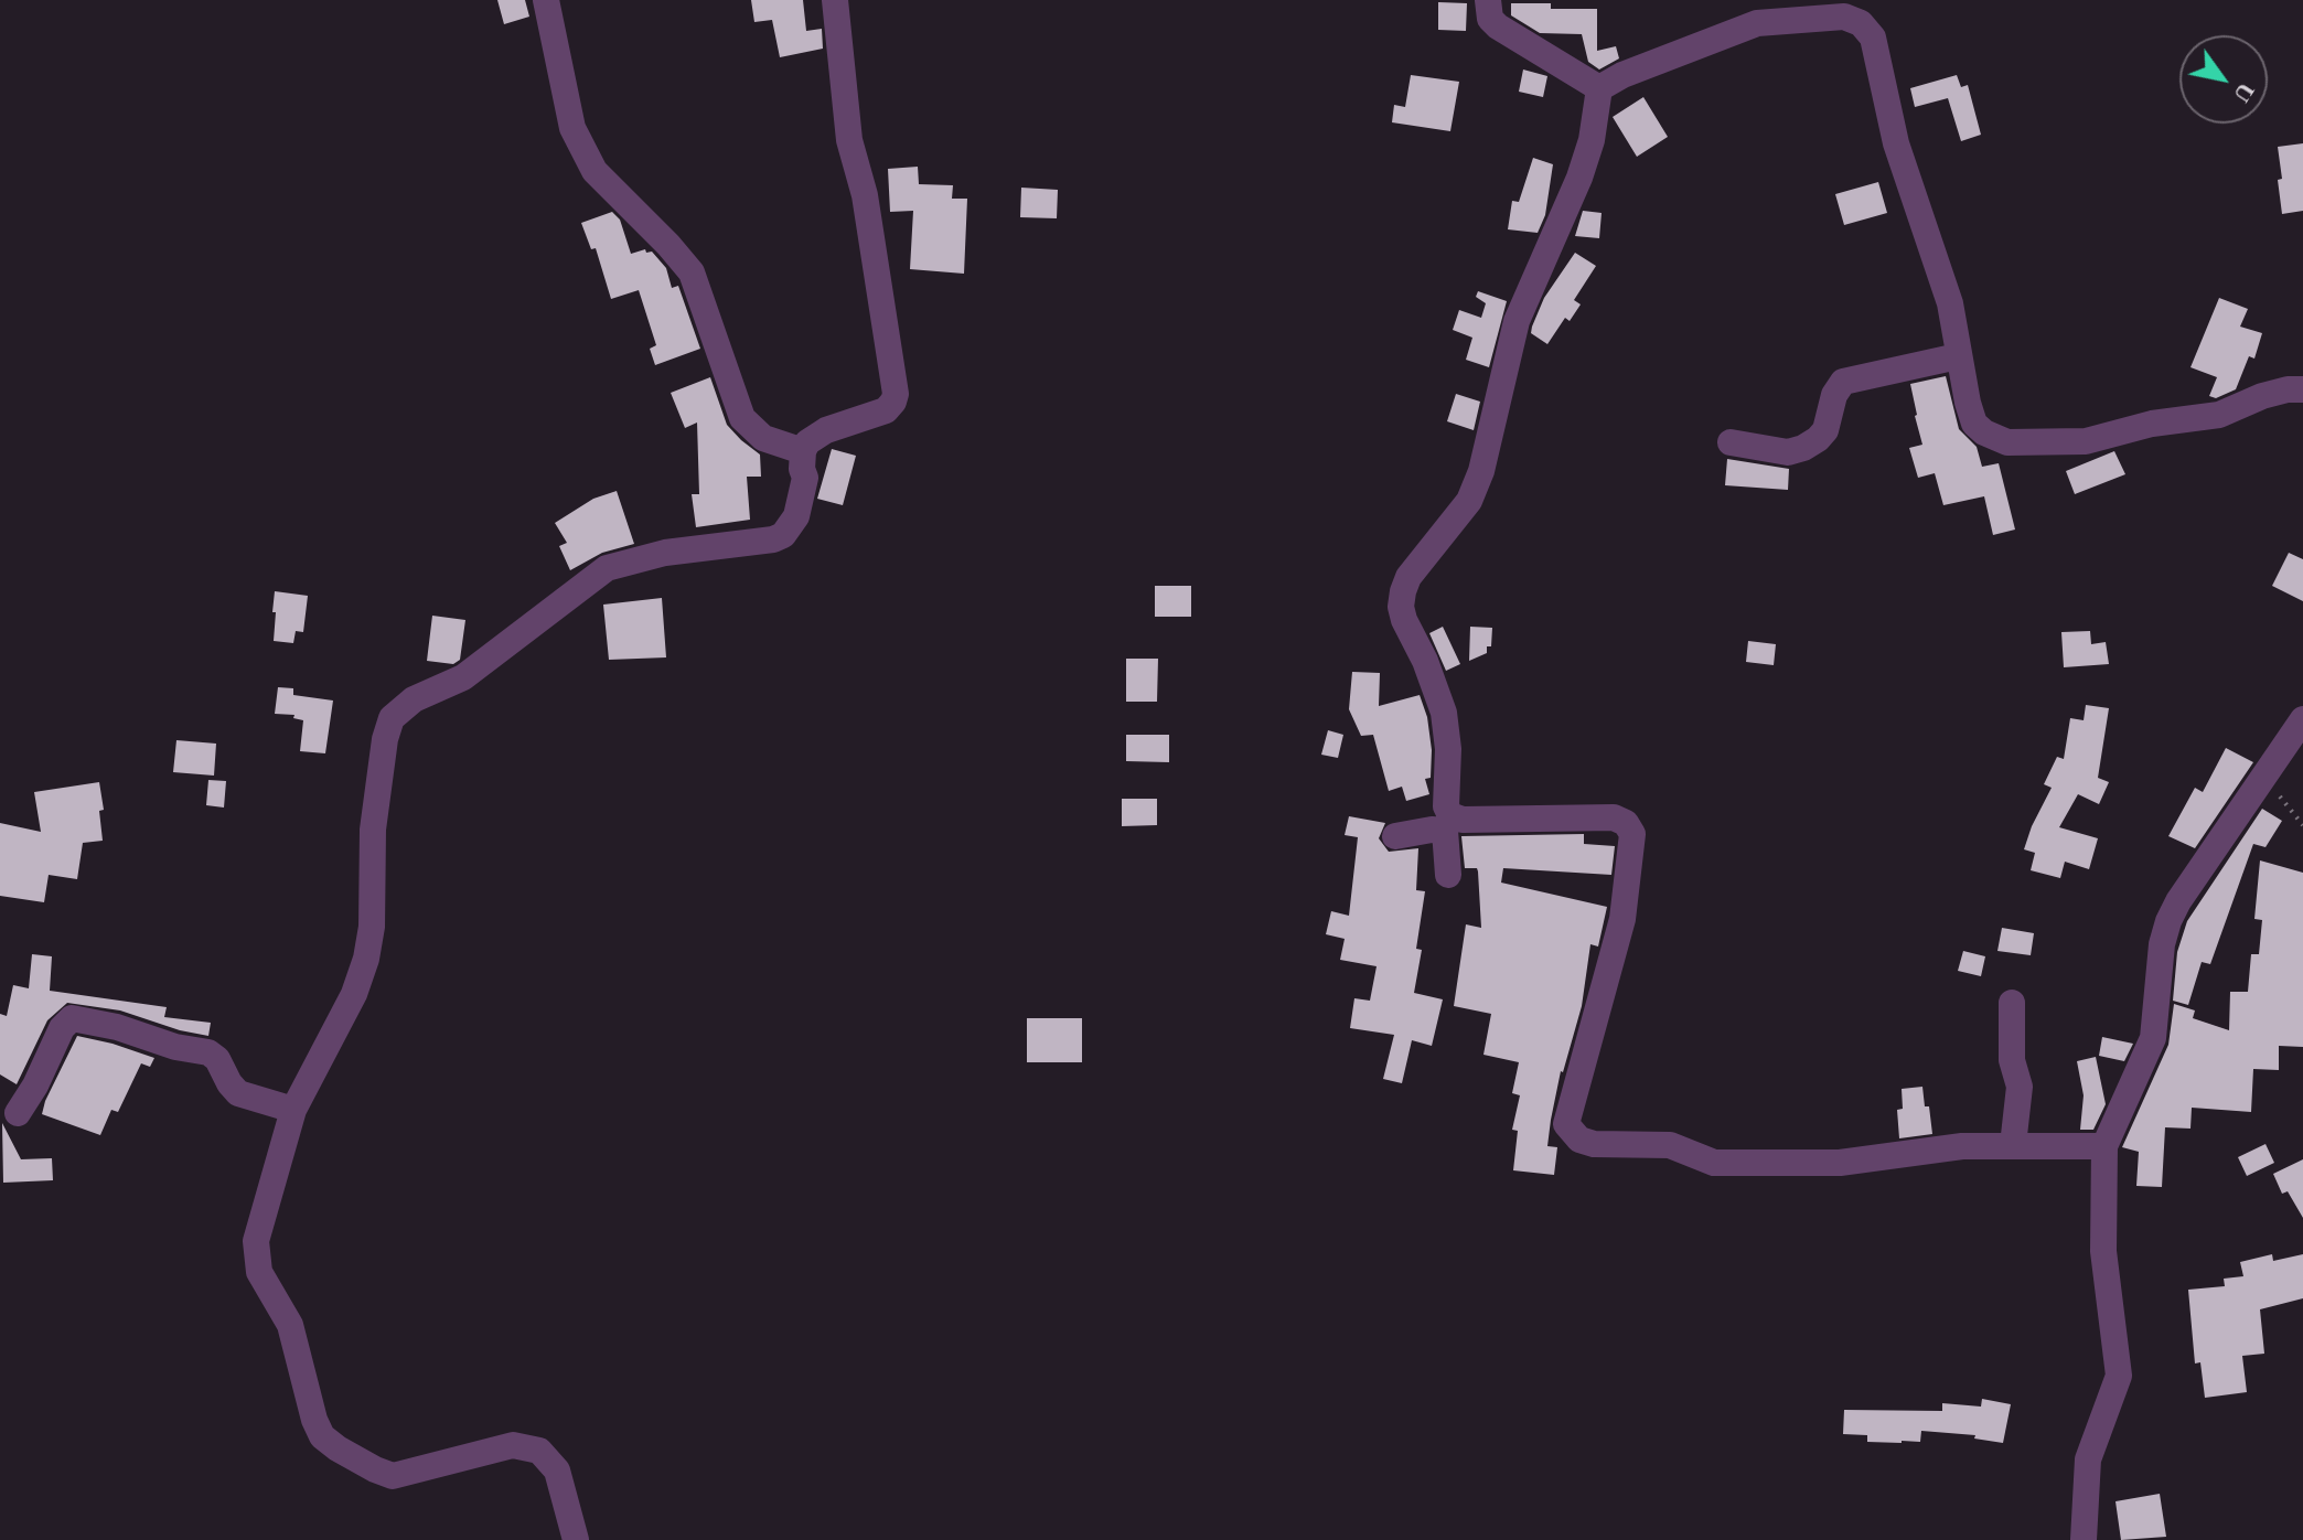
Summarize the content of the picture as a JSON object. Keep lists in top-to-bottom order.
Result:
{
  "north": "bottom right"
}
